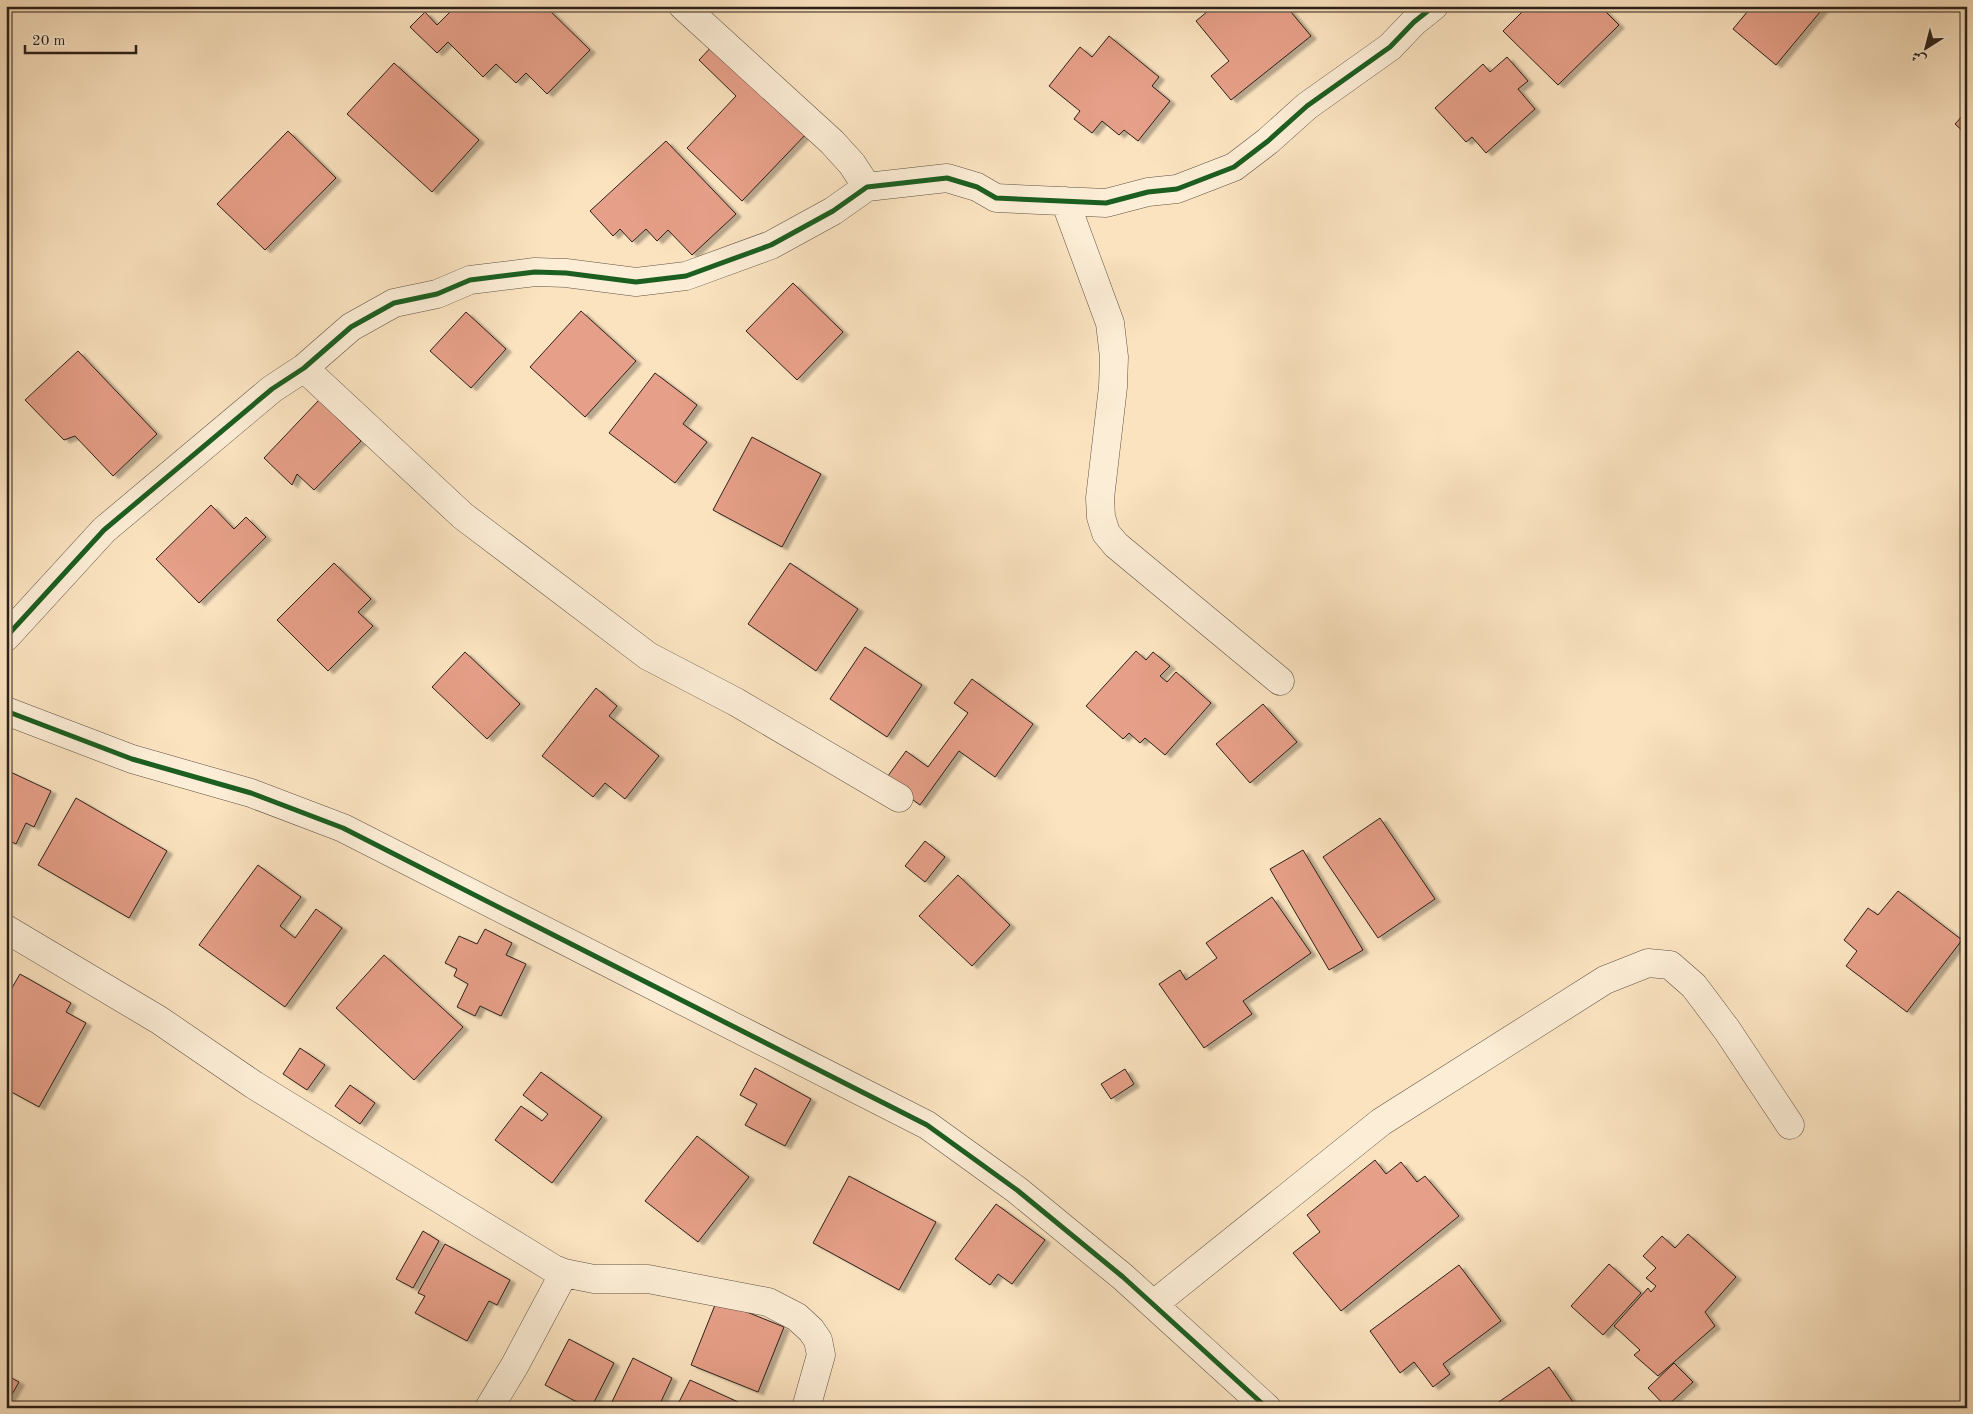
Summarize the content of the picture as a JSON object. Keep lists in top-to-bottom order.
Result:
{
  "scale_bar": "20 m",
  "north": "bottom left"
}
